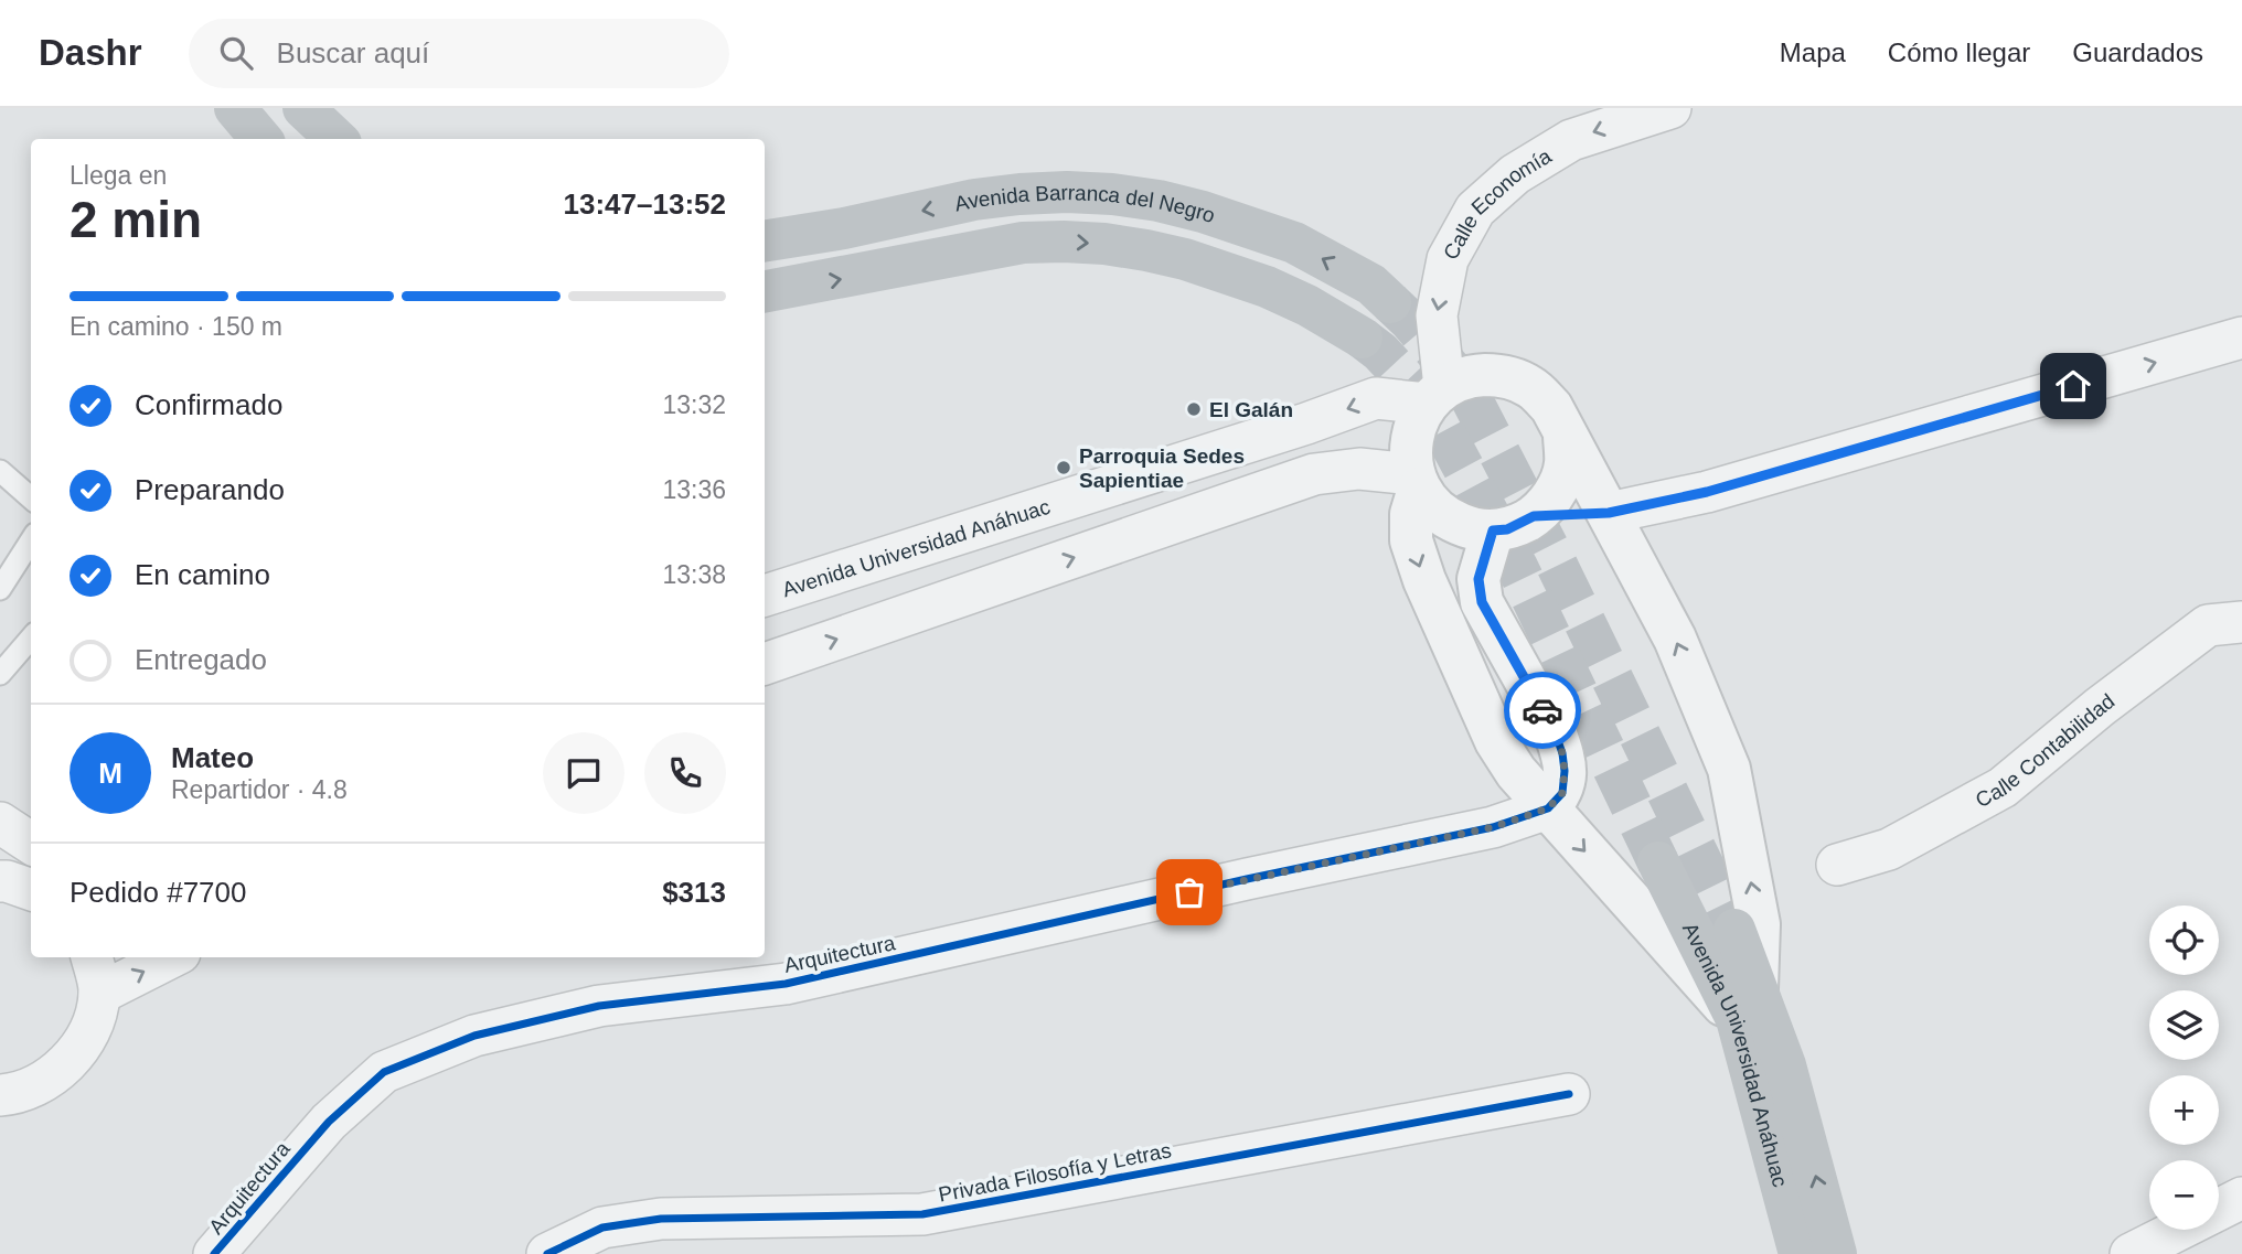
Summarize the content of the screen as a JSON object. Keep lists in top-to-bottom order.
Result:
{
  "streets": {
    "main road": ["Avenida Barranca del Negro", "Avenida Universidad Anáhuac"],
    "street": [
      "Calle Economía",
      "Calle Contabilidad",
      "Arquitectura",
      "Privada Filosofía y Letras"
    ]
  },
  "crossings": [
    ["Calle Economía", "Avenida Universidad Anáhuac"]
  ],
  "one_way": ["Calle Economía"],
  "places": ["El Galán", "Parroquia Sedes Sapientiae"],
  "page": {
    "header": "Dashr",
    "search": "Buscar aquí",
    "nav": ["Mapa", "Cómo llegar", "Guardados"],
    "heading": ["2 min", "Llega en", "13:47–13:52"],
    "panel": [
      "Mateo",
      "Repartidor · 4.8",
      "Pedido #7700",
      "$313"
    ],
    "bar": "En camino · 150 m",
    "list": [
      ["Confirmado", "13:32"],
      ["Preparando", "13:36"],
      ["En camino", "13:38"],
      "Entregado"
    ],
    "round": "M",
    "map_buttons": ["+", "−"]
  }
}
